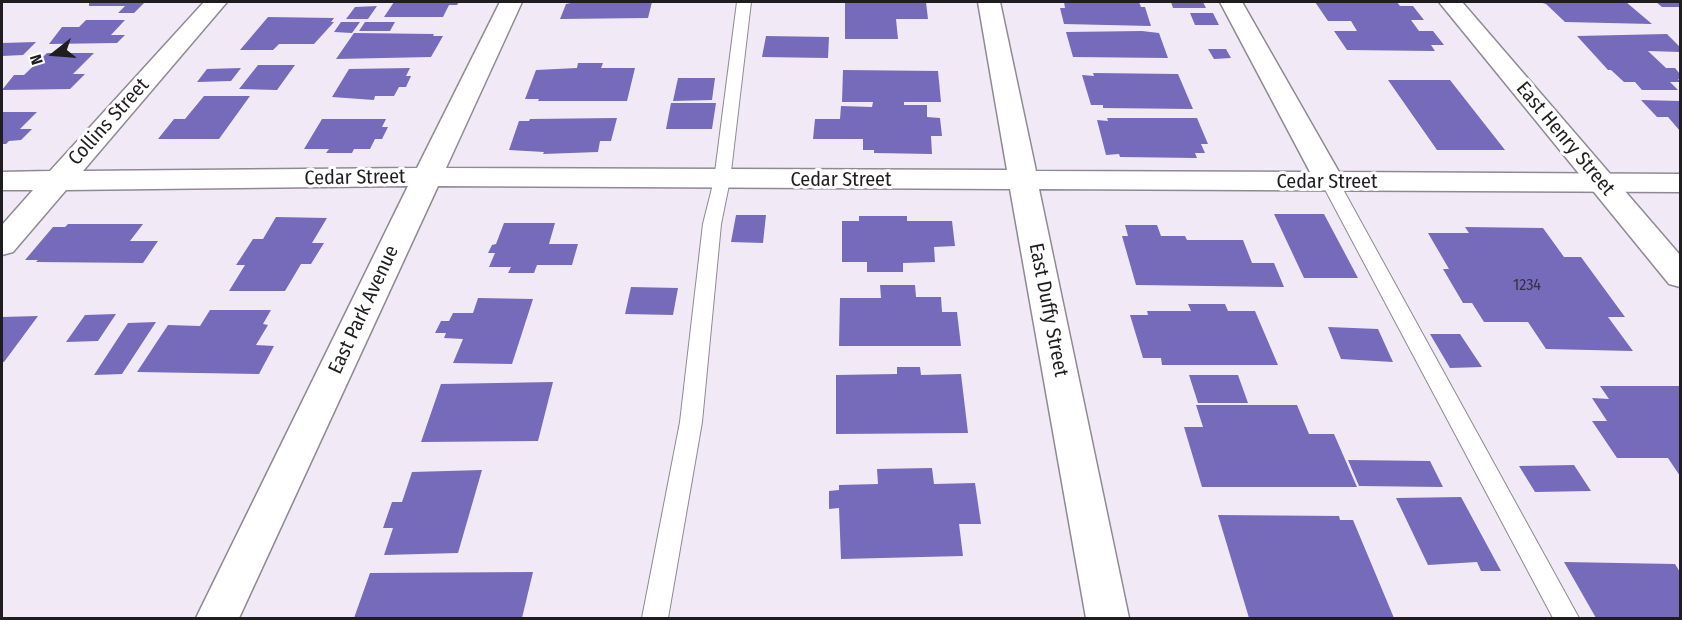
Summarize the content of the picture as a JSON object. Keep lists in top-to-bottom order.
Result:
{
  "streets": {
    "street": [
      "Collins Street",
      "East Henry Street",
      "Cedar Street",
      "East Park Avenue",
      "East Duffy Street"
    ]
  },
  "crossings": [
    ["Collins Street", "Cedar Street"],
    ["East Henry Street", "Cedar Street"],
    ["Cedar Street", "East Park Avenue"],
    ["Cedar Street", "East Duffy Street"]
  ],
  "house_numbers": ["1234"],
  "north": "left"
}
